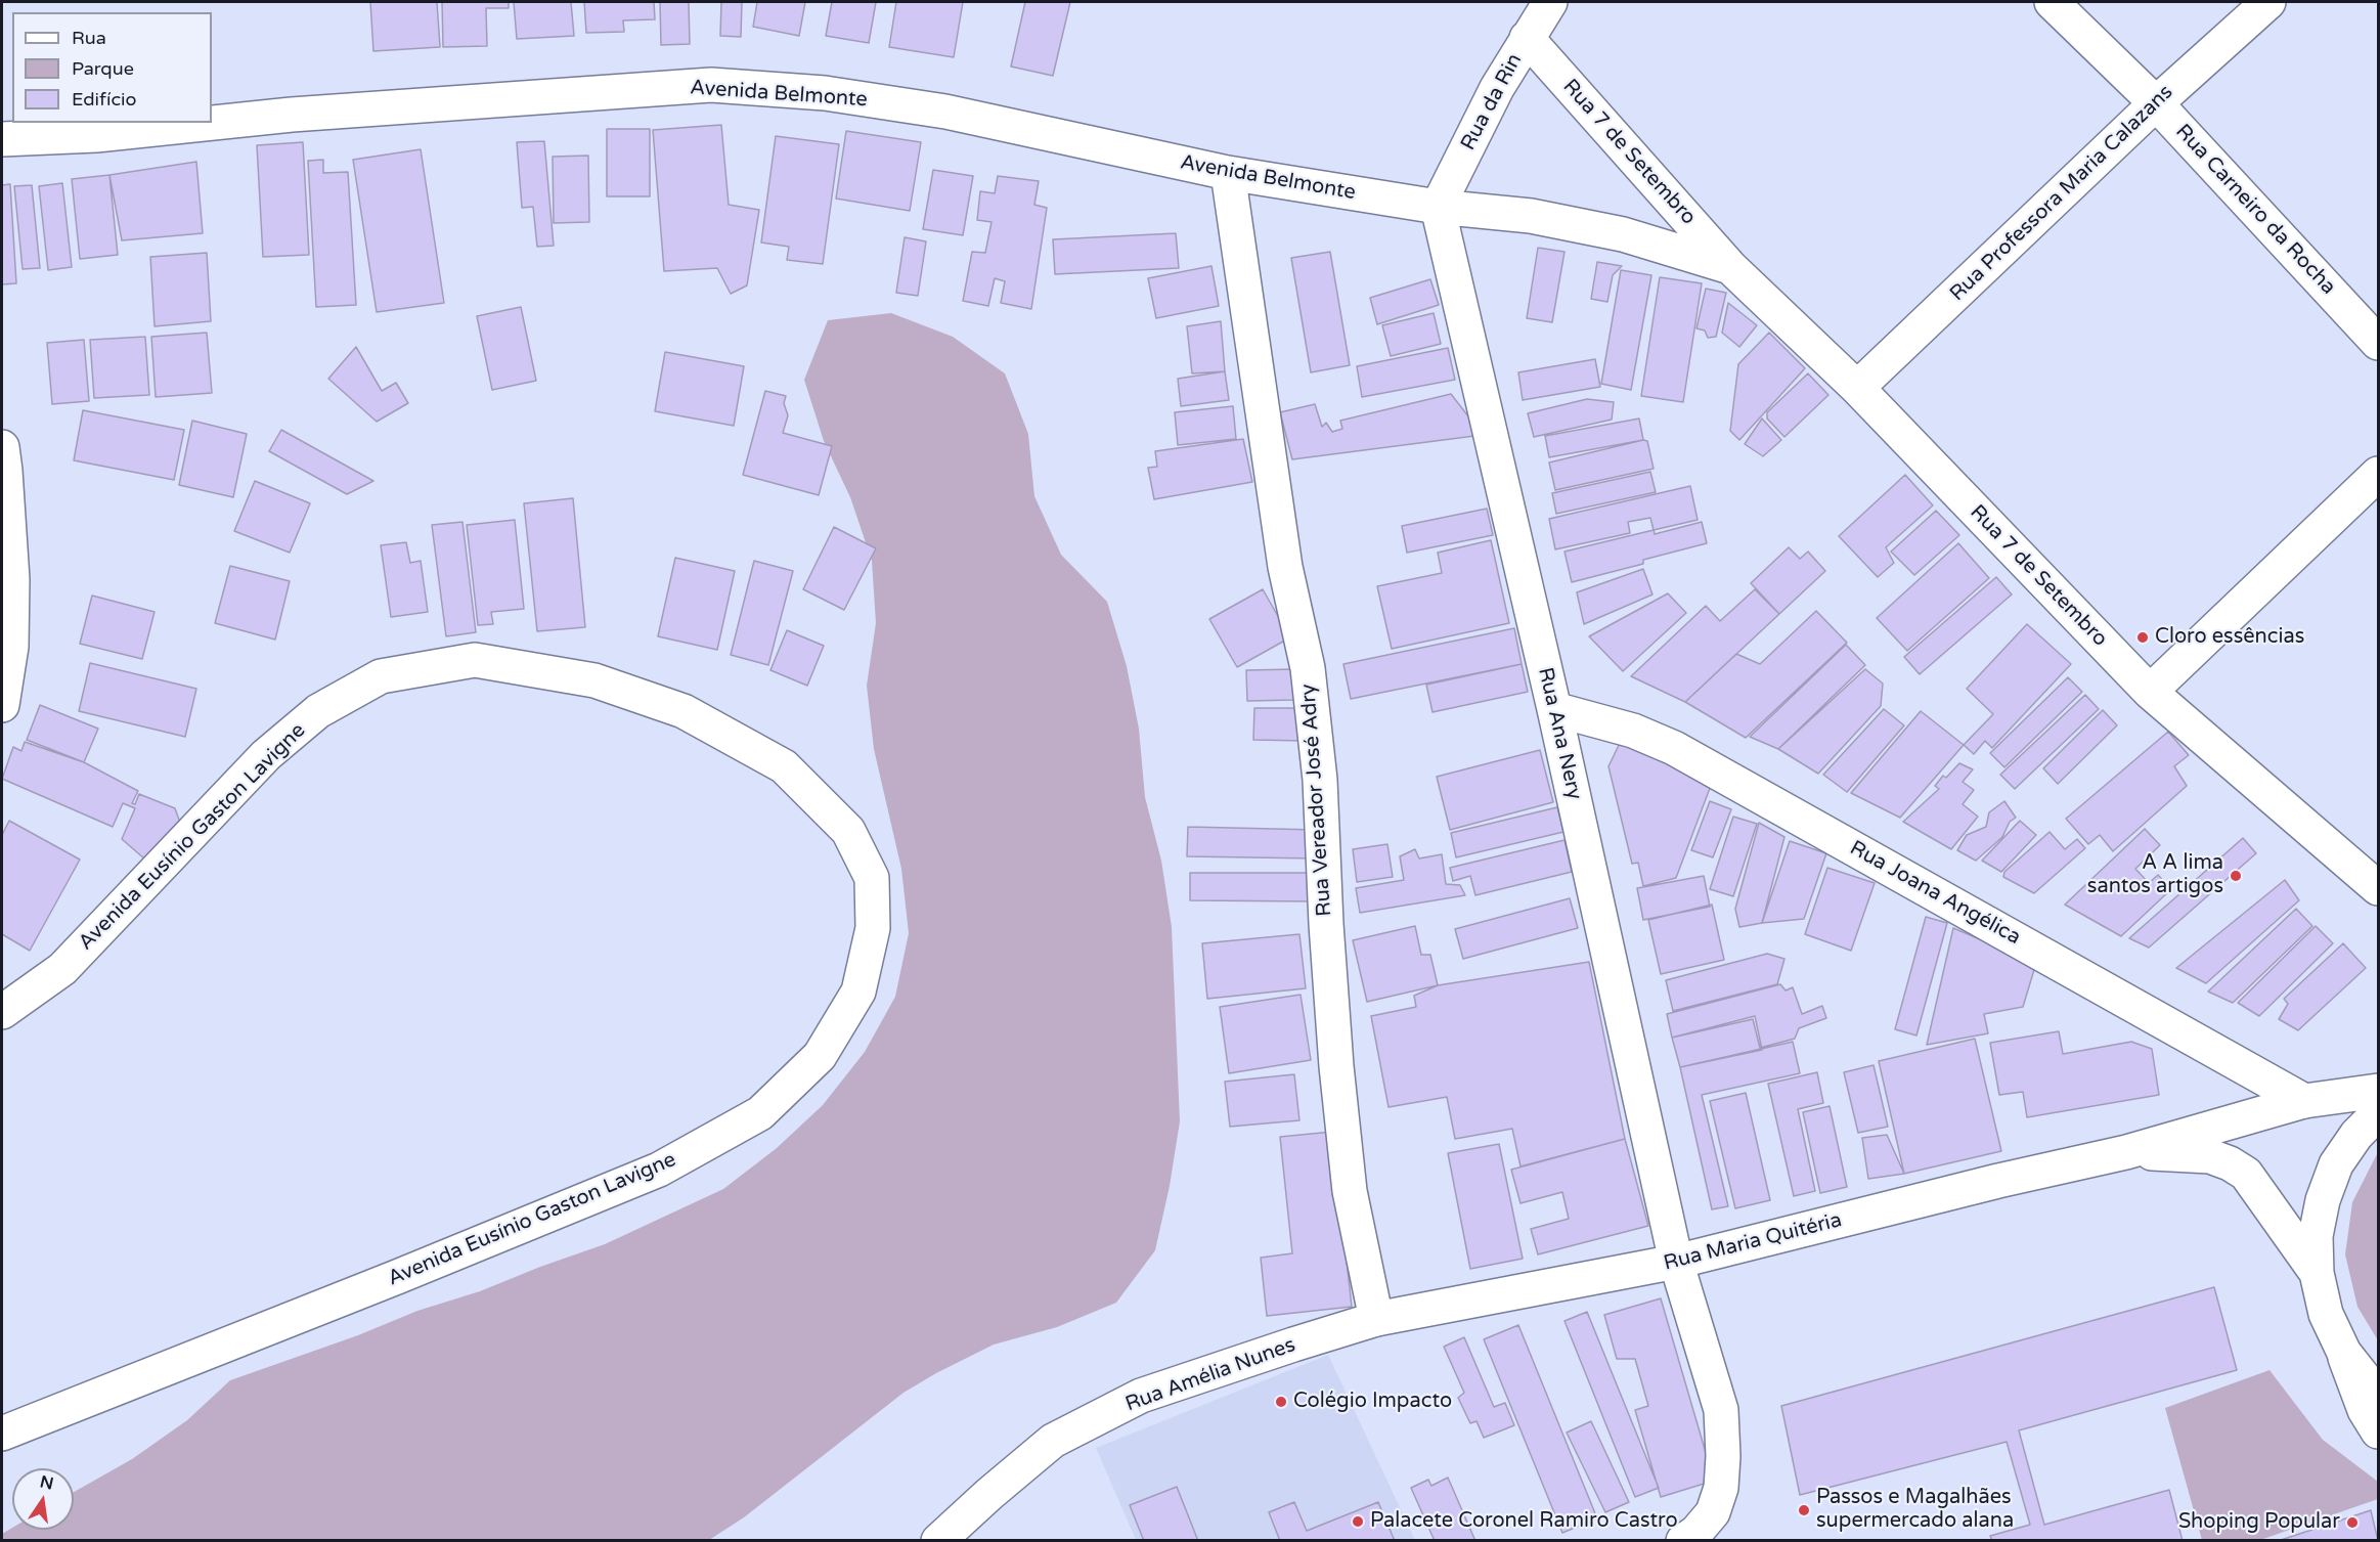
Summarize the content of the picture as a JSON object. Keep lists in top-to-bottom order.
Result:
{
  "streets": {
    "street": [
      "Avenida Belmonte",
      "Rua da Rin",
      "Rua 7 de Setembro",
      "Rua Professora Maria Calazans",
      "Rua Carneiro da Rocha",
      "Rua Ana Nery",
      "Rua Vereador José Adry",
      "Avenida Eusínio Gaston Lavigne",
      "Rua Joana Angélica",
      "Rua Maria Quitéria",
      "Rua Amélia Nunes"
    ]
  },
  "crossings": [
    ["Avenida Belmonte", "Rua da Rin"],
    ["Avenida Belmonte", "Rua 7 de Setembro"],
    ["Avenida Belmonte", "Rua Ana Nery"],
    ["Avenida Belmonte", "Rua Vereador José Adry"],
    ["Rua da Rin", "Rua 7 de Setembro"],
    ["Rua da Rin", "Rua Ana Nery"],
    ["Rua 7 de Setembro", "Rua Professora Maria Calazans"],
    ["Rua 7 de Setembro", "Rua Ana Nery"],
    ["Rua Professora Maria Calazans", "Rua Carneiro da Rocha"],
    ["Rua Ana Nery", "Rua Joana Angélica"],
    ["Rua Ana Nery", "Rua Maria Quitéria"],
    ["Rua Vereador José Adry", "Rua Maria Quitéria"],
    ["Rua Vereador José Adry", "Rua Amélia Nunes"],
    ["Rua Joana Angélica", "Rua Maria Quitéria"],
    ["Rua Maria Quitéria", "Rua Amélia Nunes"]
  ],
  "places": [
    "Cloro essências",
    "A A lima santos artigos",
    "Colégio Impacto",
    "Passos e Magalhães supermercado alana",
    "Palacete Coronel Ramiro Castro",
    "Shoping Popular"
  ],
  "legend": ["Rua", "Parque", "Edifício"],
  "north": "top"
}
